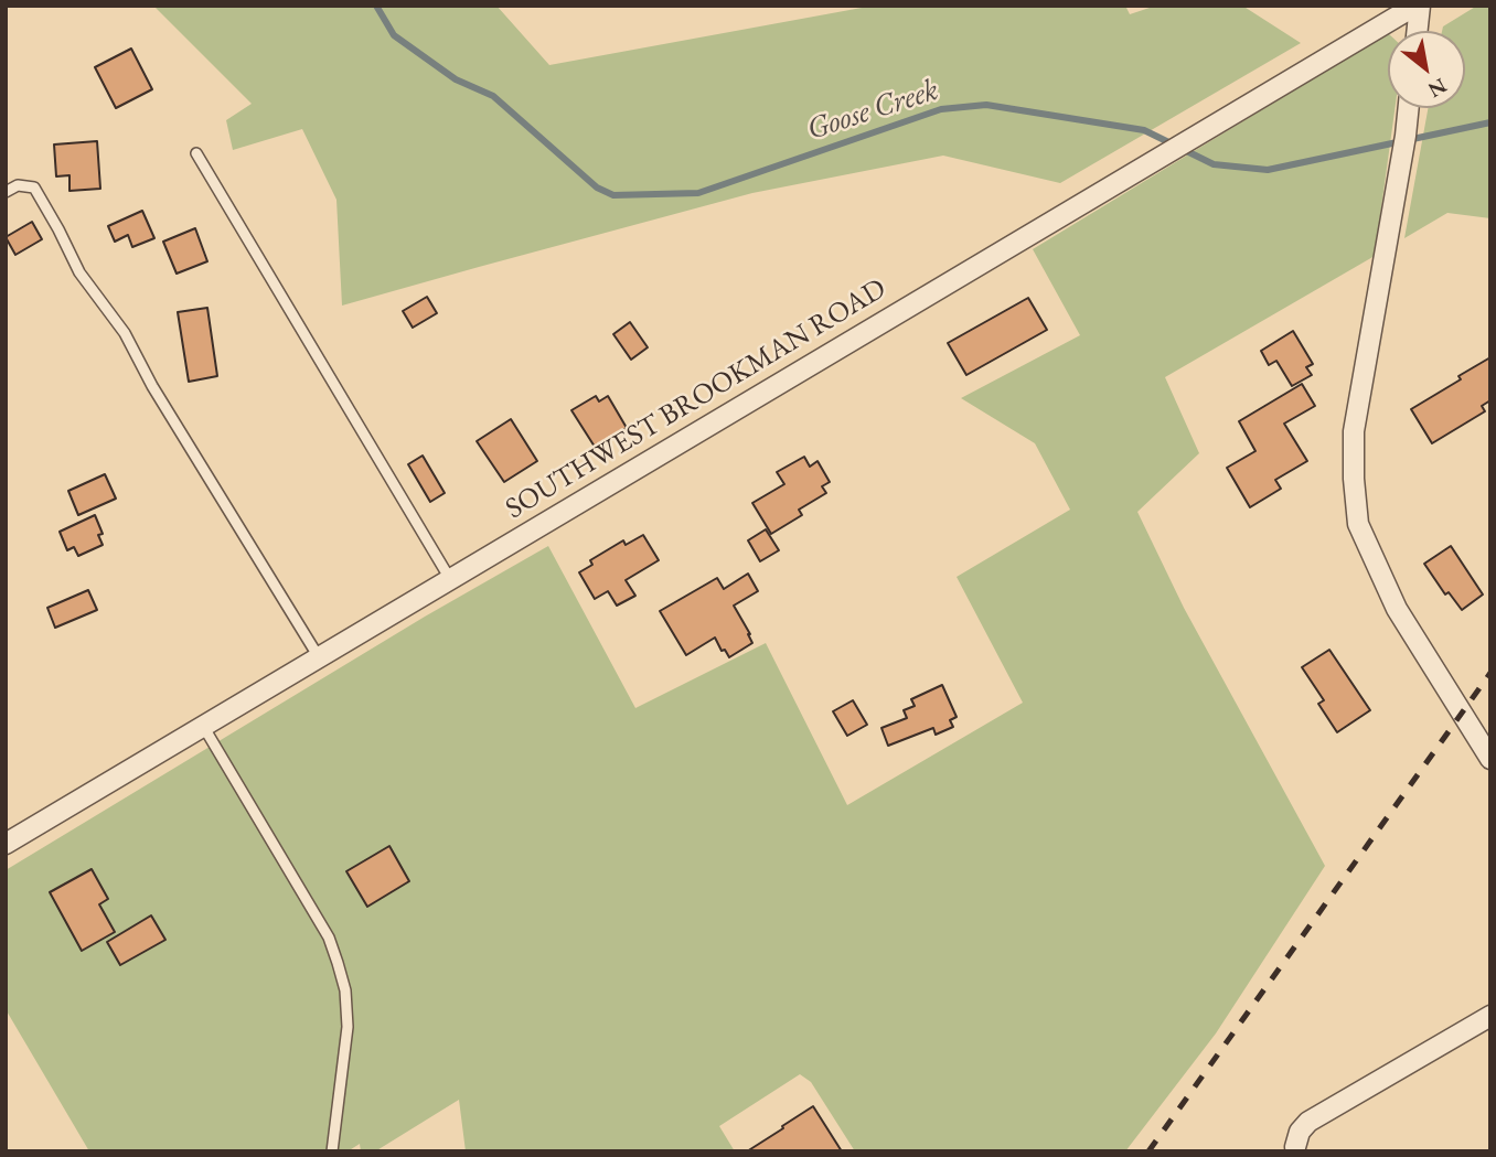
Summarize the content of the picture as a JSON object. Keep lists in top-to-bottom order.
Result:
{
  "streets": {
    "street": ["SOUTHWEST BROOKMAN ROAD"]
  },
  "water": ["Goose Creek"],
  "north": "bottom right"
}
